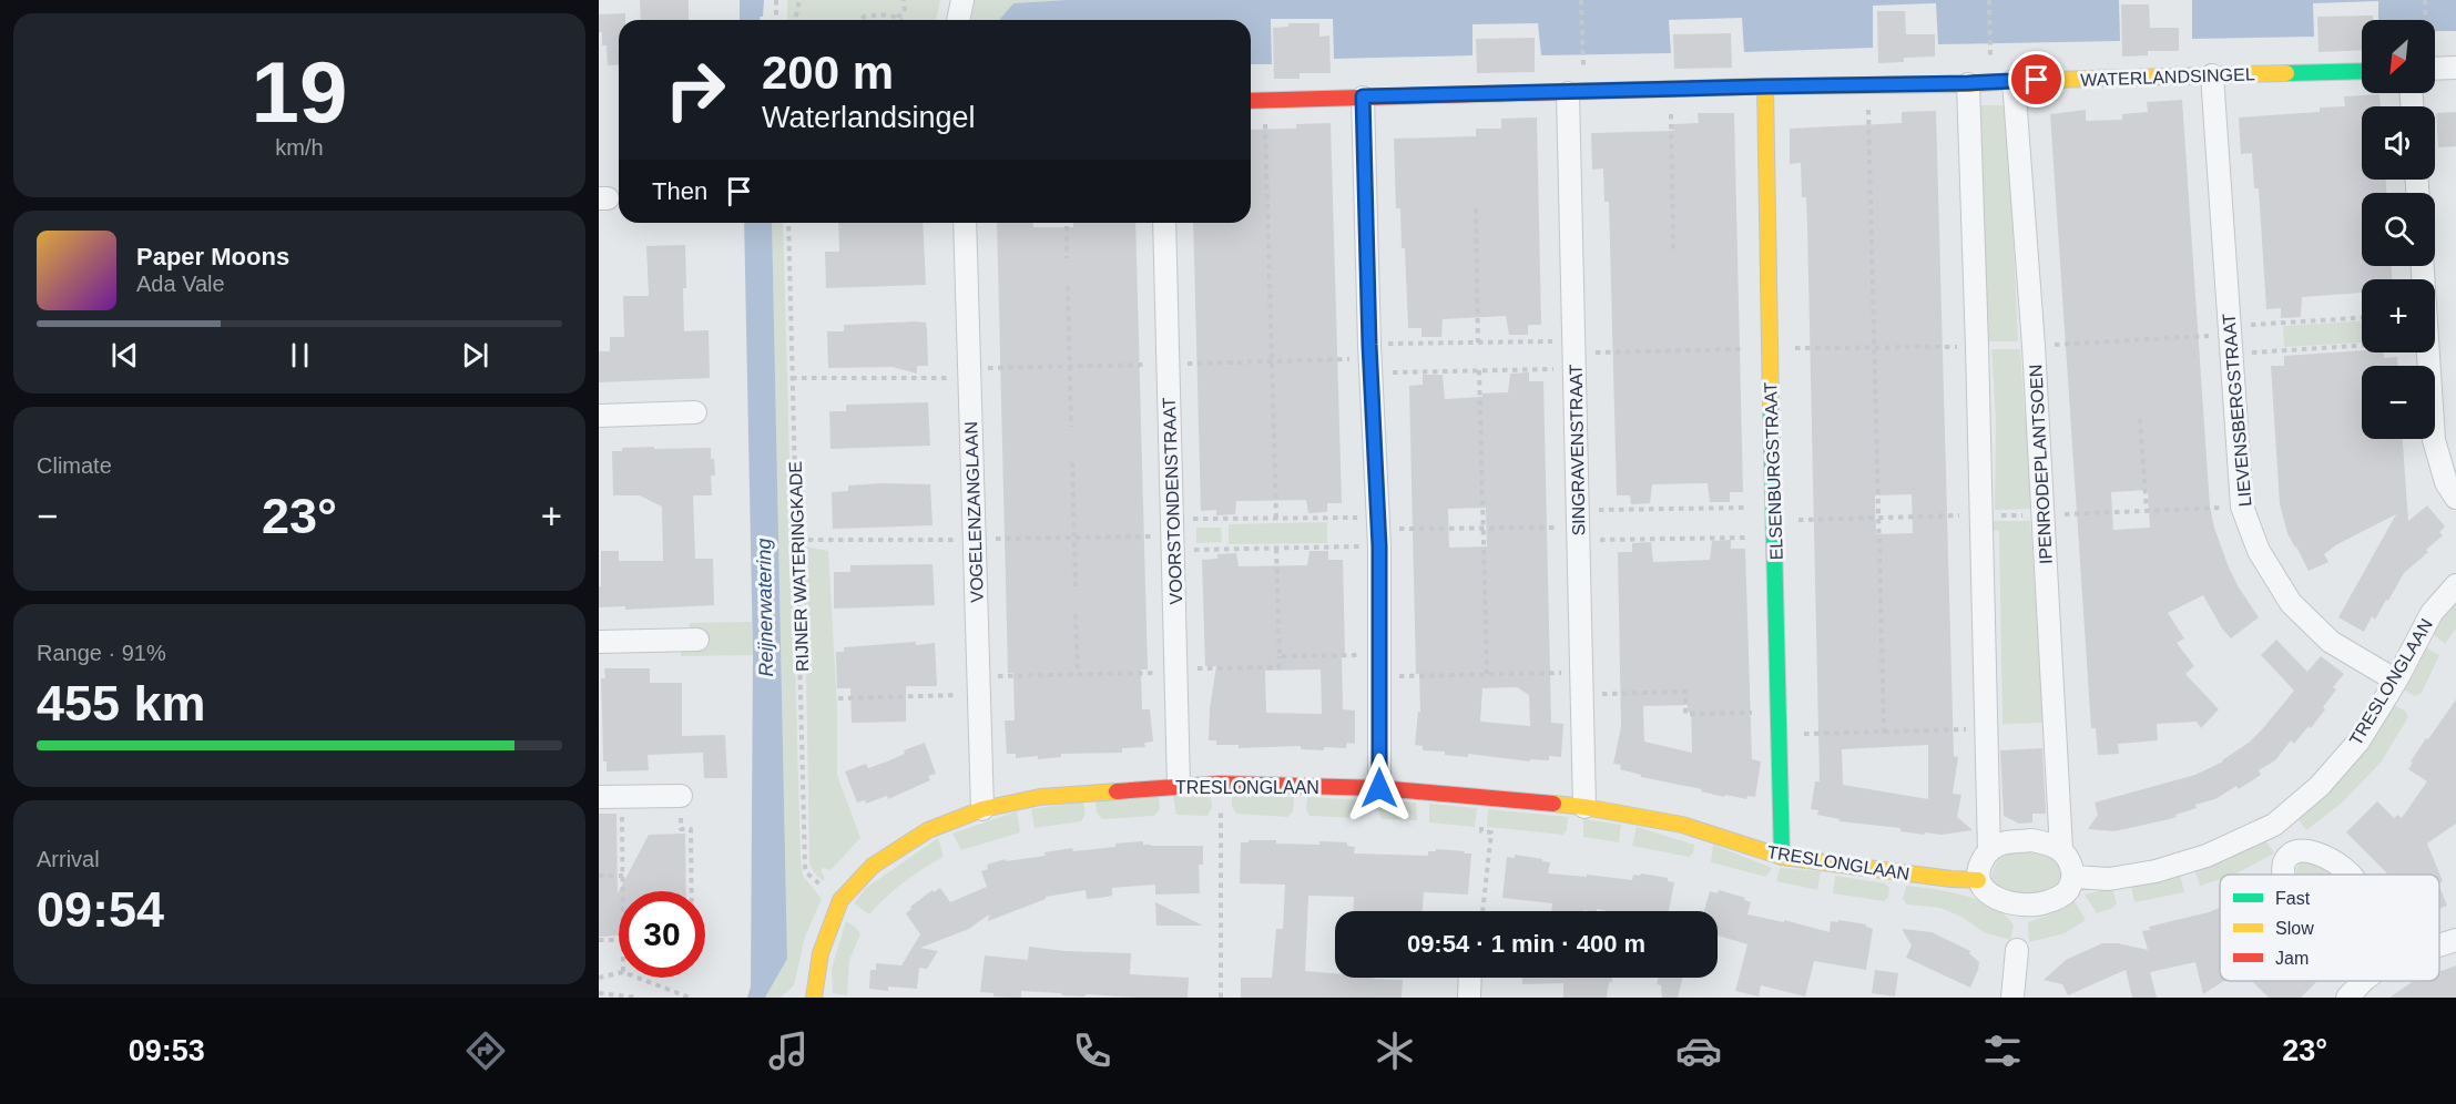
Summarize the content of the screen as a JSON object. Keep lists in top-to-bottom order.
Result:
{
  "streets": {
    "street": [
      "WATERLANDSINGEL",
      "LIEVENSBERGSTRAAT",
      "SINGRAVENSTRAAT",
      "IPENRODEPLANTSOEN",
      "ELSENBURGSTRAAT",
      "VOORSTONDENSTRAAT",
      "VOGELENZANGLAAN",
      "TRESLONGLAAN"
    ],
    "path": ["RIJNER WATERINGKADE"]
  },
  "crossings": [
    ["WATERLANDSINGEL", "LIEVENSBERGSTRAAT"],
    ["WATERLANDSINGEL", "SINGRAVENSTRAAT"],
    ["WATERLANDSINGEL", "IPENRODEPLANTSOEN"],
    ["WATERLANDSINGEL", "ELSENBURGSTRAAT"],
    ["LIEVENSBERGSTRAAT", "TRESLONGLAAN"],
    ["SINGRAVENSTRAAT", "TRESLONGLAAN"],
    ["IPENRODEPLANTSOEN", "TRESLONGLAAN"],
    ["ELSENBURGSTRAAT", "TRESLONGLAAN"],
    ["VOORSTONDENSTRAAT", "TRESLONGLAAN"],
    ["VOGELENZANGLAAN", "TRESLONGLAAN"],
    ["RIJNER WATERINGKADE", "TRESLONGLAAN"]
  ],
  "water": ["Reijnerwatering"],
  "legend": ["Fast", "Slow", "Jam"],
  "north": "bottom left",
  "page": {
    "tile": [
      ["19", "km/h"],
      "Climate",
      ["Range · 91%", "455 km"],
      ["Arrival", "09:54"]
    ],
    "map_buttons": ["+", "−"],
    "turn": ["200 m", "Waterlandsingel"],
    "then": "Then",
    "song": ["Paper Moons", "Ada Vale"],
    "heat": ["−", "23°", "+"],
    "limit": "30",
    "trip": "09:54 · 1 min · 400 m",
    "tabs": ["09:53", "23°"]
  }
}
